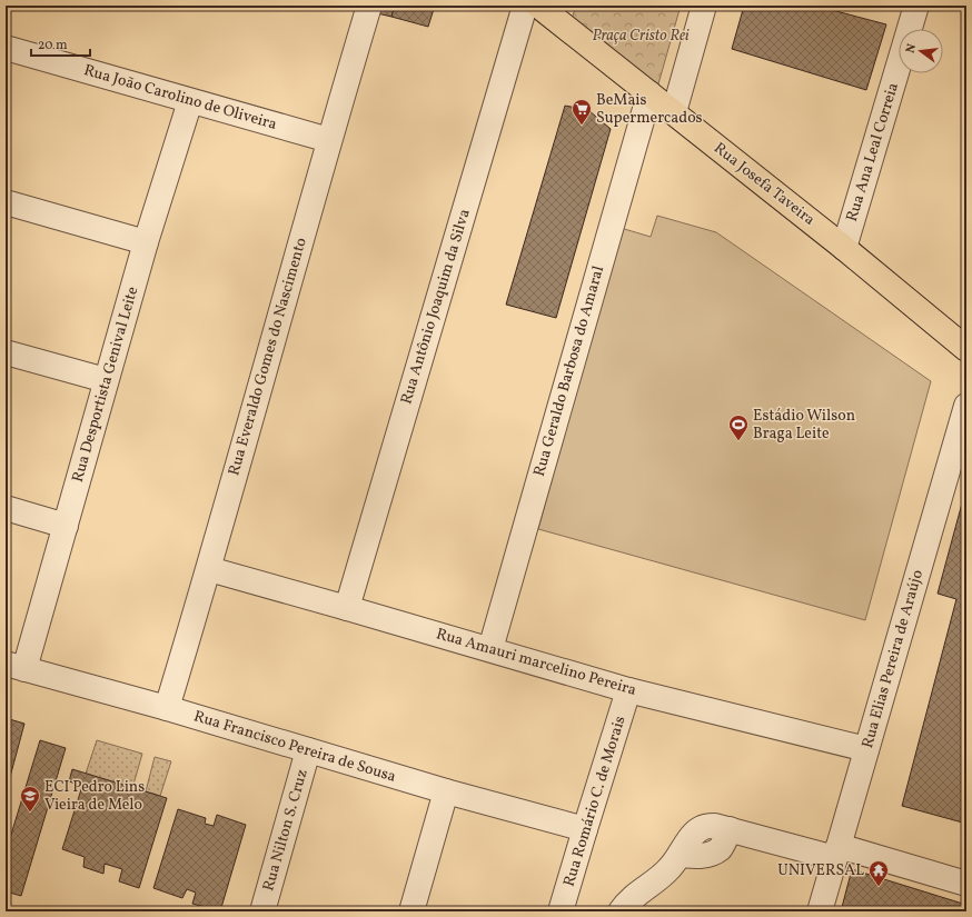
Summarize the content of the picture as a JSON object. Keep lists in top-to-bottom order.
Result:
{
  "streets": {
    "main road": ["Rua Josefa Taveira"],
    "street": [
      "Rua João Carolino de Oliveira",
      "Rua Ana Leal Correia",
      "Rua Antônio Joaquim da Silva",
      "Rua Everaldo Gomes do Nascimento",
      "Rua Geraldo Barbosa do Amaral",
      "Rua Desportista Genival Leite",
      "Rua Elias Pereira de Araújo",
      "Rua Amauri marcelino Pereira",
      "Rua Francisco Pereira de Sousa",
      "Rua Romário C. de Morais",
      "Rua Nilton S. Cruz"
    ]
  },
  "crossings": [
    ["Rua João Carolino de Oliveira", "Rua Everaldo Gomes do Nascimento"],
    ["Rua João Carolino de Oliveira", "Rua Desportista Genival Leite"],
    ["Rua Ana Leal Correia", "Rua Josefa Taveira"],
    ["Rua Josefa Taveira", "Rua Geraldo Barbosa do Amaral"],
    ["Rua Antônio Joaquim da Silva", "Rua Amauri marcelino Pereira"],
    ["Rua Everaldo Gomes do Nascimento", "Rua Amauri marcelino Pereira"],
    ["Rua Everaldo Gomes do Nascimento", "Rua Francisco Pereira de Sousa"],
    ["Rua Geraldo Barbosa do Amaral", "Rua Amauri marcelino Pereira"],
    ["Rua Desportista Genival Leite", "Rua Francisco Pereira de Sousa"],
    ["Rua Elias Pereira de Araújo", "Rua Amauri marcelino Pereira"],
    ["Rua Amauri marcelino Pereira", "Rua Romário C. de Morais"],
    ["Rua Francisco Pereira de Sousa", "Rua Romário C. de Morais"],
    ["Rua Francisco Pereira de Sousa", "Rua Nilton S. Cruz"]
  ],
  "parks": ["Praça Cristo Rei"],
  "places": {
    "supermarket": ["BeMais Supermercados"],
    "sports": ["Estádio Wilson Braga Leite"],
    "school or university": ["ECI Pedro Lins Vieira de Melo"],
    "temple": ["UNIVERSAL"]
  },
  "scale_bar": "20 m",
  "north": "left"
}
